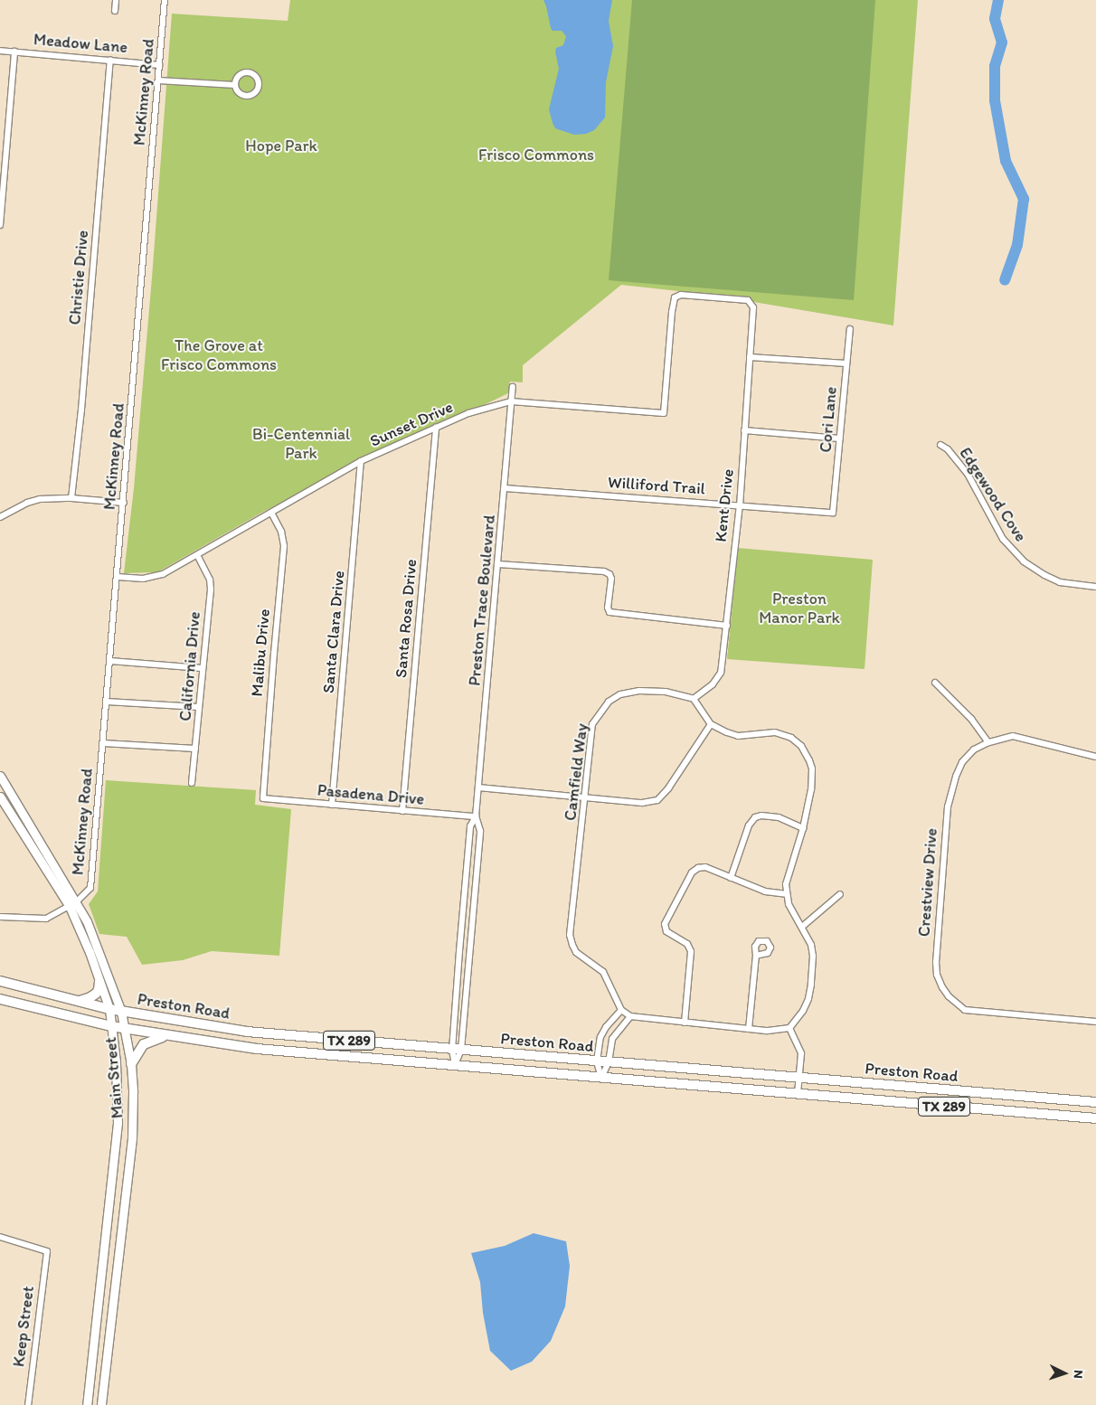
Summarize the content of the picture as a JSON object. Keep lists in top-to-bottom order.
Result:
{
  "streets": {
    "main road": ["Preston Road", "TX 289", "Main Street"],
    "street": [
      "Meadow Lane",
      "McKinney Road",
      "Christie Drive",
      "Cori Lane",
      "Sunset Drive",
      "Williford Trail",
      "Edgewood Cove",
      "Kent Drive",
      "Preston Trace Boulevard",
      "Santa Rosa Drive",
      "Santa Clara Drive",
      "Malibu Drive",
      "California Drive",
      "Camfield Way",
      "Pasadena Drive",
      "Crestview Drive",
      "Keep Street"
    ]
  },
  "crossings": [
    ["Meadow Lane", "McKinney Road"],
    ["Meadow Lane", "Christie Drive"],
    ["McKinney Road", "Sunset Drive"],
    ["McKinney Road", "Main Street"],
    ["Cori Lane", "Williford Trail"],
    ["Sunset Drive", "Kent Drive"],
    ["Sunset Drive", "Preston Trace Boulevard"],
    ["Sunset Drive", "Santa Rosa Drive"],
    ["Sunset Drive", "Santa Clara Drive"],
    ["Sunset Drive", "Malibu Drive"],
    ["Sunset Drive", "California Drive"],
    ["Williford Trail", "Kent Drive"],
    ["Williford Trail", "Preston Trace Boulevard"],
    ["Kent Drive", "Camfield Way"],
    ["Preston Trace Boulevard", "Pasadena Drive"],
    ["Preston Trace Boulevard", "Preston Road"],
    ["Santa Rosa Drive", "Pasadena Drive"],
    ["Santa Clara Drive", "Pasadena Drive"],
    ["Malibu Drive", "Pasadena Drive"],
    ["Preston Road", "Main Street"]
  ],
  "parks": [
    "Hope Park",
    "Frisco Commons",
    "The Grove at Frisco Commons",
    "Bi-Centennial Park",
    "Preston Manor Park"
  ],
  "north": "right"
}
